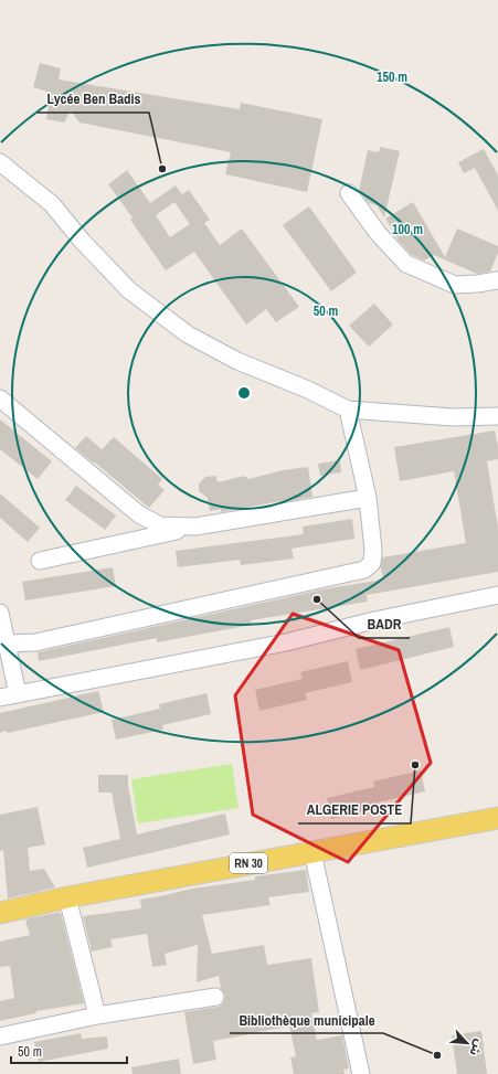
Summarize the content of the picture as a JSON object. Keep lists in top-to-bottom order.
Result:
{
  "streets": {
    "main road": ["RN 30"]
  },
  "places": [
    "Lycée Ben Badis",
    "BADR",
    "ALGERIE POSTE",
    "Bibliothèque municipale"
  ],
  "scale_bar": "50 m",
  "north": "bottom right",
  "rings": ["150 m", "100 m", "50 m"]
}
